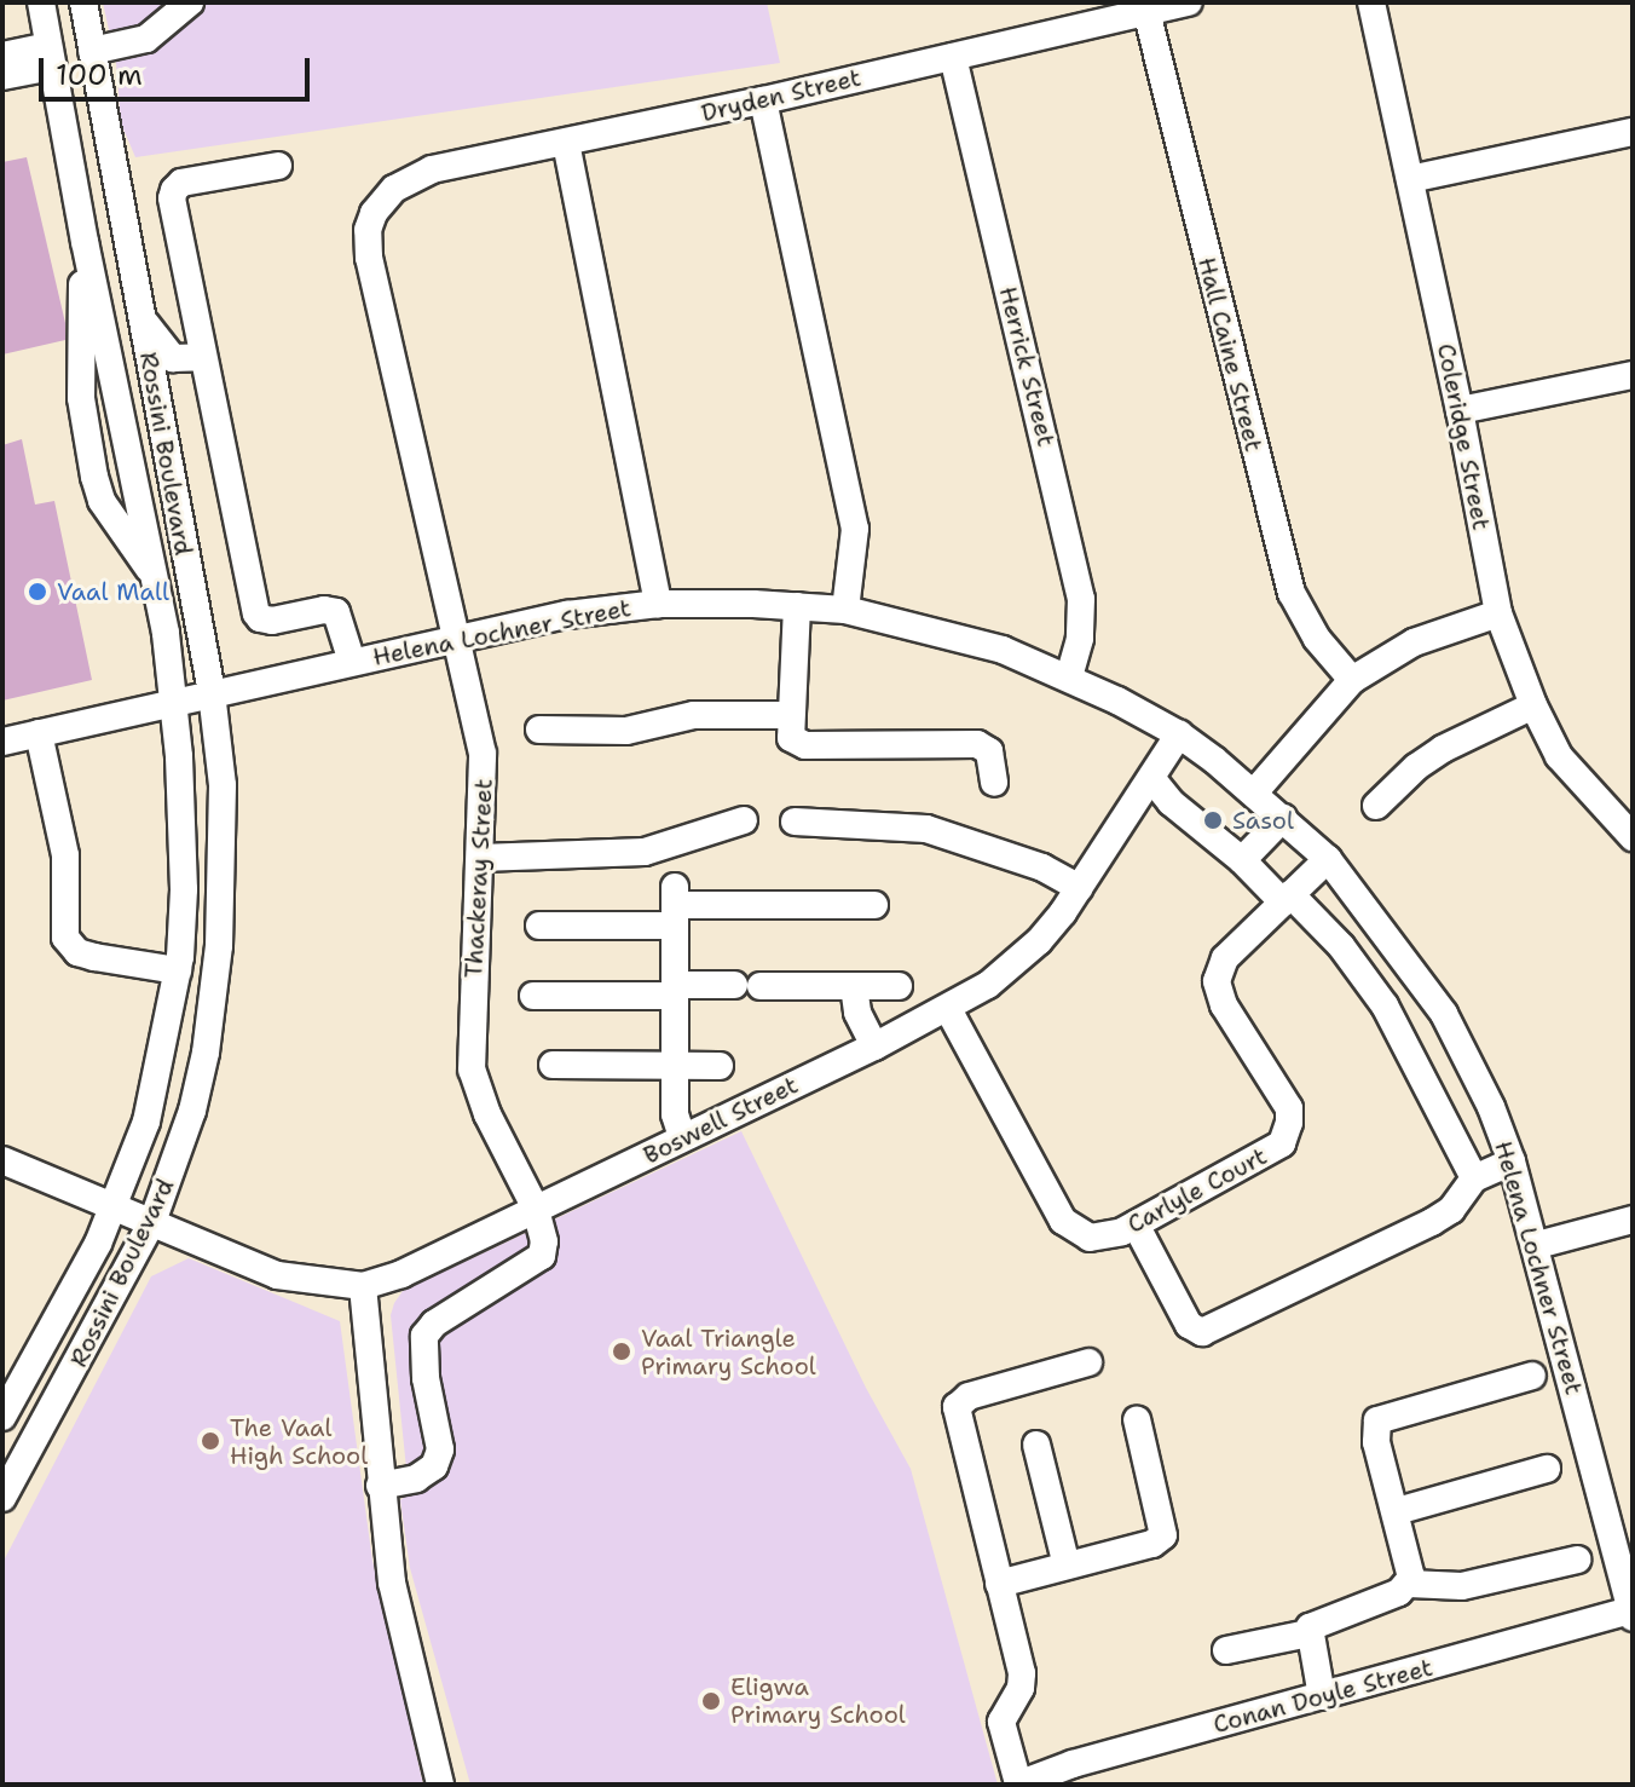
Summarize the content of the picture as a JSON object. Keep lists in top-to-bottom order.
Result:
{
  "streets": {
    "street": [
      "Dryden Street",
      "Hall Caine Street",
      "Herrick Street",
      "Coleridge Street",
      "Rossini Boulevard",
      "Helena Lochner Street",
      "Thackeray Street",
      "Boswell Street",
      "Carlyle Court",
      "Conan Doyle Street"
    ]
  },
  "crossings": [
    ["Dryden Street", "Hall Caine Street"],
    ["Dryden Street", "Herrick Street"],
    ["Dryden Street", "Thackeray Street"],
    ["Herrick Street", "Helena Lochner Street"],
    ["Rossini Boulevard", "Helena Lochner Street"],
    ["Rossini Boulevard", "Boswell Street"],
    ["Helena Lochner Street", "Thackeray Street"],
    ["Helena Lochner Street", "Boswell Street"],
    ["Helena Lochner Street", "Carlyle Court"],
    ["Helena Lochner Street", "Conan Doyle Street"],
    ["Thackeray Street", "Boswell Street"],
    ["Boswell Street", "Carlyle Court"]
  ],
  "places": [
    "Vaal Mall",
    "Sasol",
    "Vaal Triangle Primary School",
    "The Vaal High School",
    "Eligwa Primary School"
  ],
  "scale_bar": "100 m"
}
